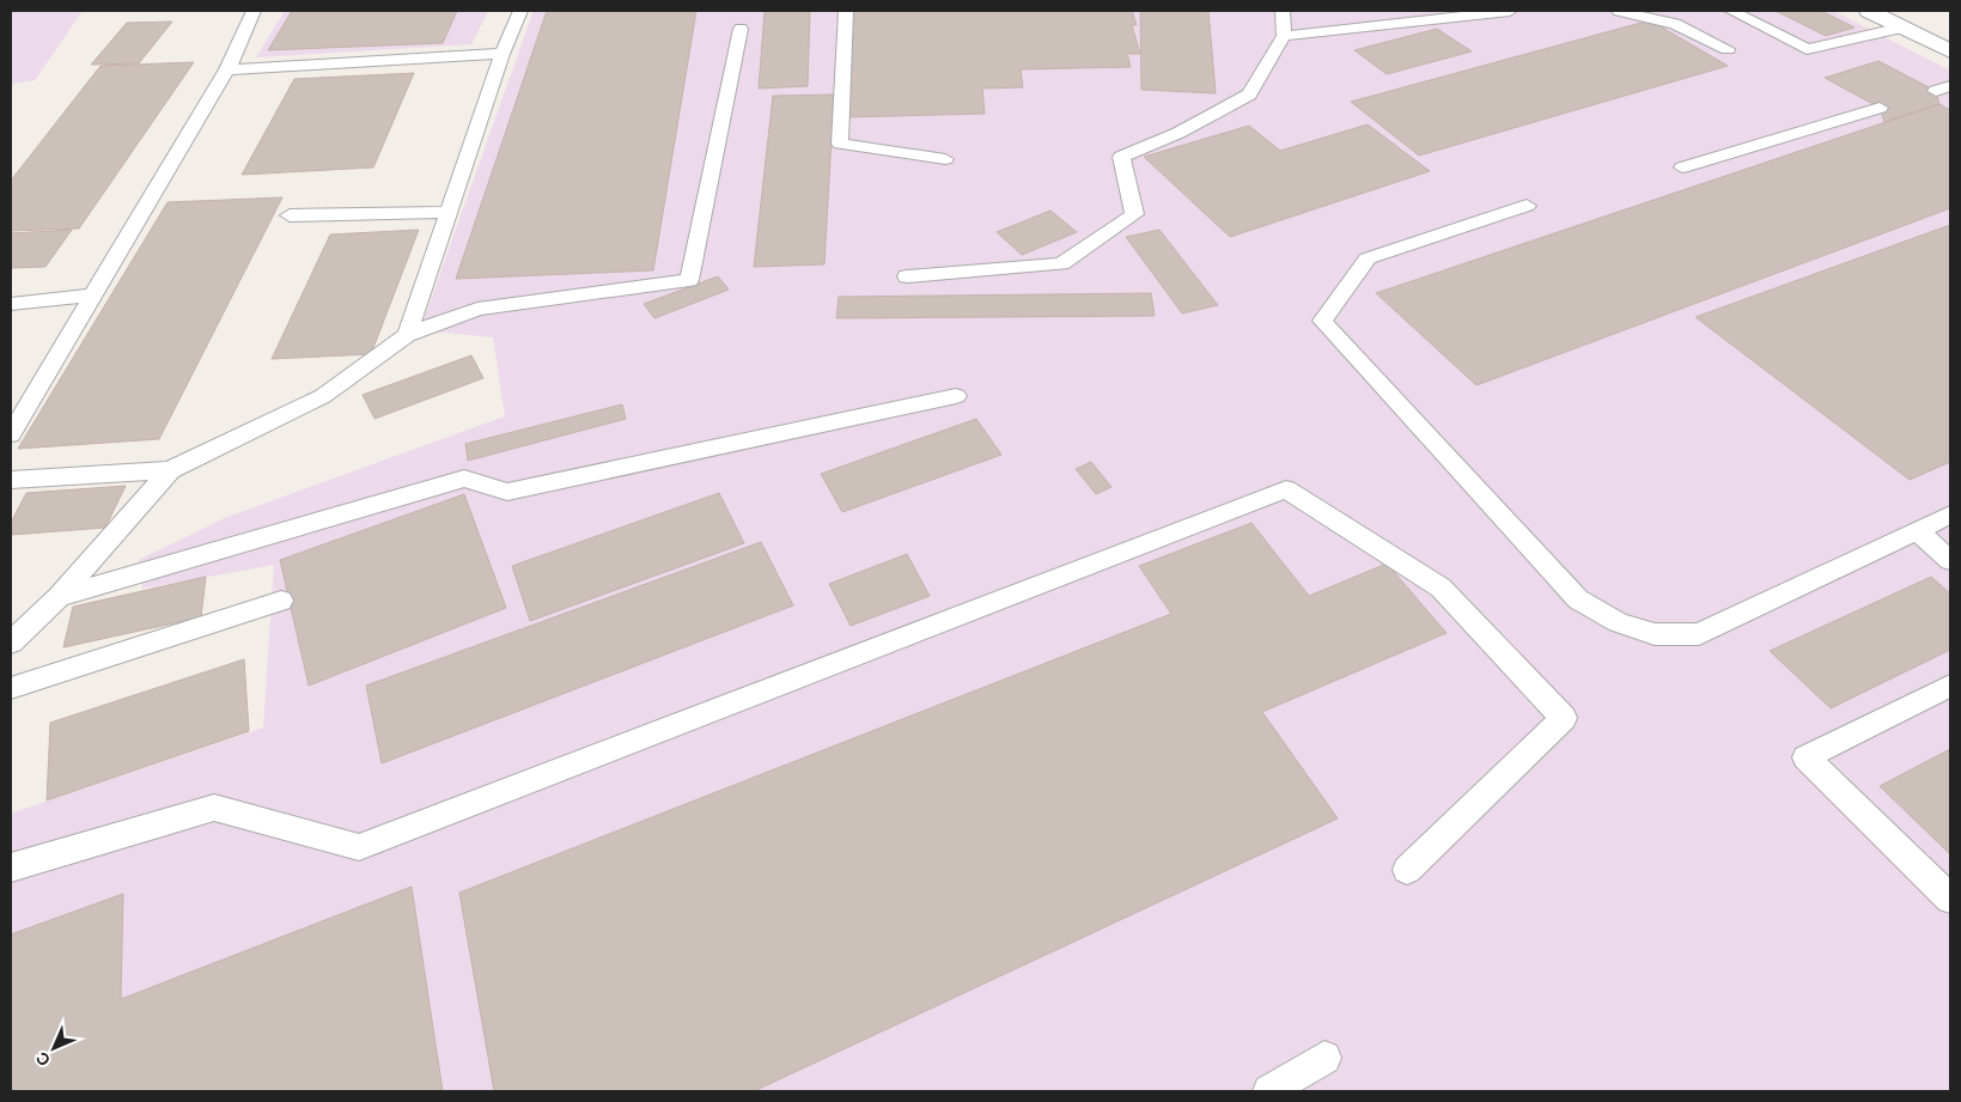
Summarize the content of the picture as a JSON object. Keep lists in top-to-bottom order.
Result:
{
  "north": "bottom left"
}
